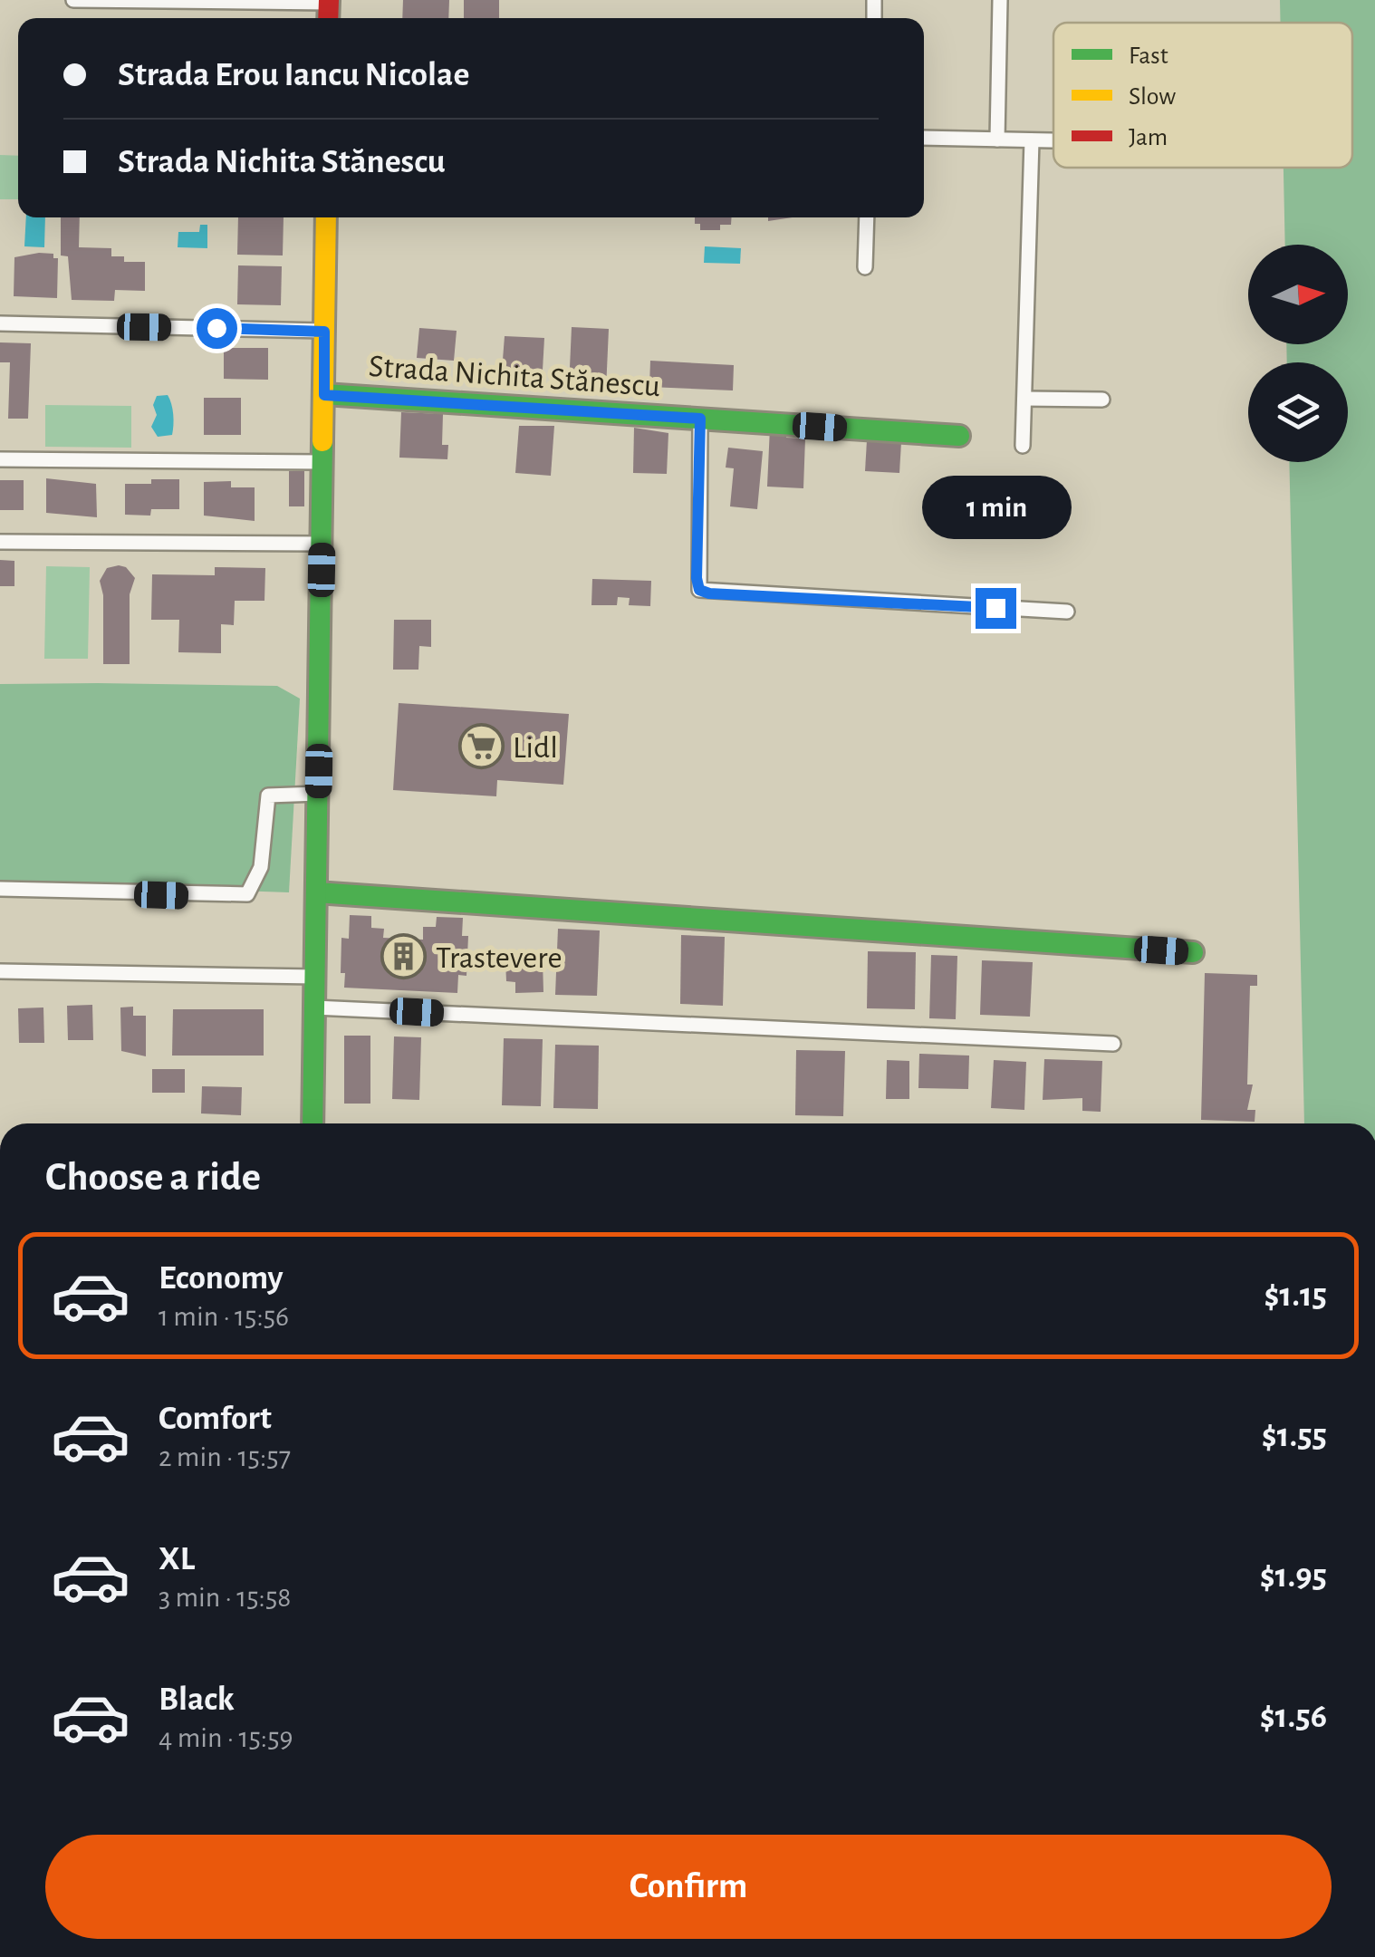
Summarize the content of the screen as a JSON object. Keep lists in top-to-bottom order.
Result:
{
  "streets": {
    "street": ["Strada Nichita Stănescu"]
  },
  "places": {
    "supermarket": ["Lidl"],
    "building": ["Trastevere"]
  },
  "legend": ["Fast", "Slow", "Jam"],
  "north": "right",
  "page": {
    "banner": ["Strada Erou Iancu Nicolae", "Strada Nichita Stănescu"],
    "bubble": "1 min",
    "heading": "Choose a ride",
    "list": [
      {
        "name": "Economy",
        "note": "1 min · 15:56",
        "value": "$1.15"
      },
      {
        "name": "Comfort",
        "note": "2 min · 15:57",
        "value": "$1.55"
      },
      {
        "name": "XL",
        "note": "3 min · 15:58",
        "value": "$1.95"
      },
      {
        "name": "Black",
        "note": "4 min · 15:59",
        "value": "$1.56"
      }
    ],
    "buttons": "Confirm"
  }
}
